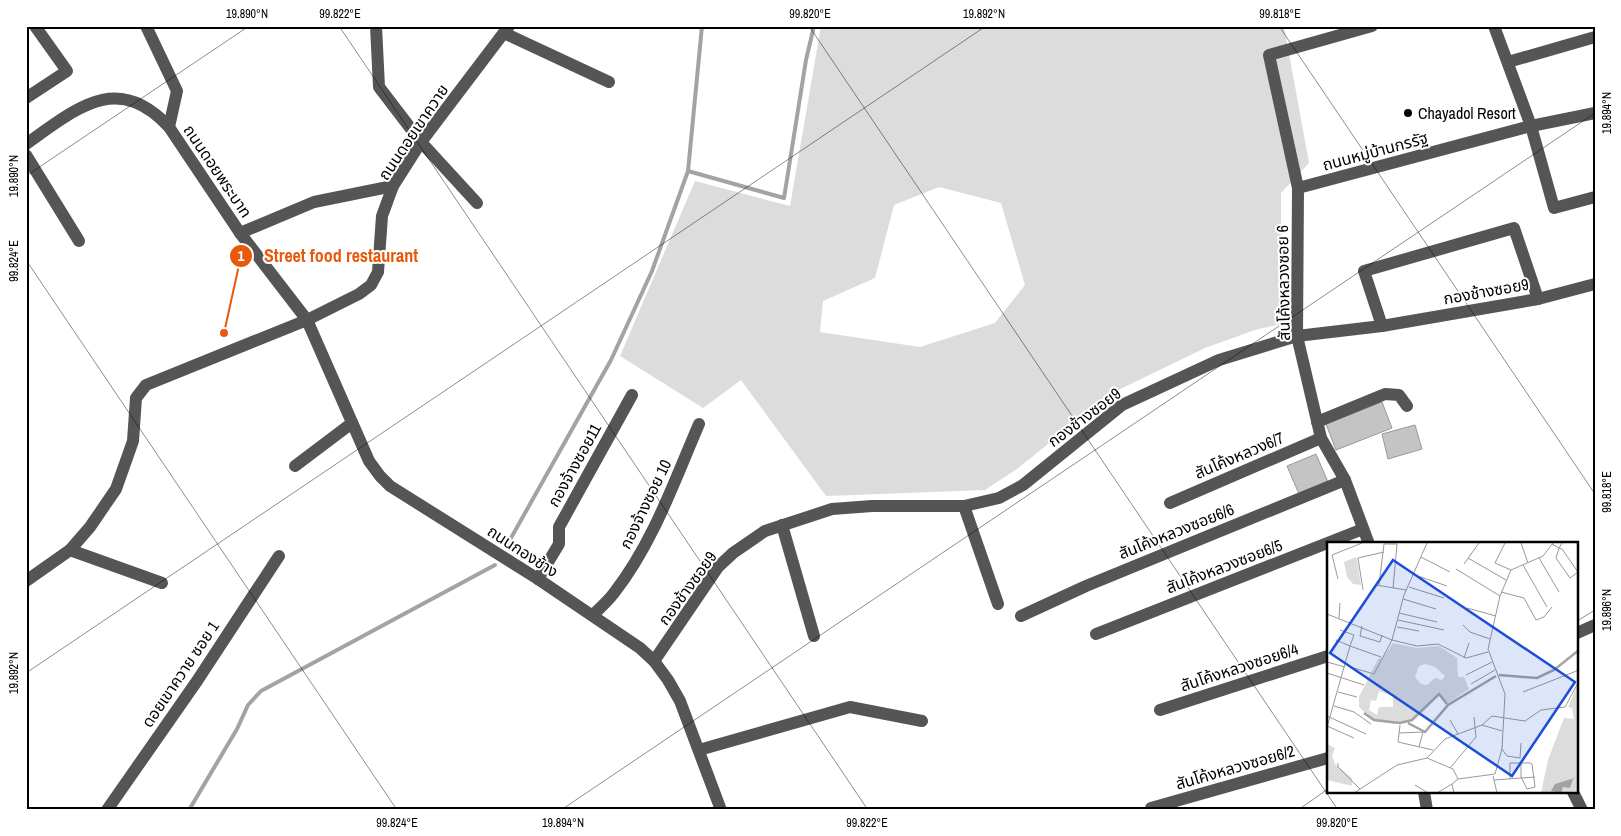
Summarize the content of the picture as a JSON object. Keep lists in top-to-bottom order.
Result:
{
  "streets": {
    "street": [
      "ถนนดอยเขาควาย",
      "ถนนหมู่บ้านกรรัฐ",
      "ถนนดอยพระบาท",
      "สันโค้งหลวงซอย 6",
      "กองช้างซอย9",
      "สันโค้งหลวง6/7",
      "กองจ้างซอย11",
      "กองจ้างซอย 10",
      "สันโค้งหลวงซอย6/6",
      "ถนนกองช้าง",
      "สันโค้งหลวงซอย6/5",
      "สันโค้งหลวงซอย6/4",
      "ดอยเขาควาย ซอย 1",
      "สันโค้งหลวงซอย6/2"
    ]
  },
  "crossings": [
    ["ถนนดอยเขาควาย", "ถนนดอยพระบาท"],
    ["ถนนดอยเขาควาย", "ถนนกองช้าง"],
    ["ถนนหมู่บ้านกรรัฐ", "สันโค้งหลวงซอย 6"],
    ["ถนนดอยพระบาท", "ถนนกองช้าง"],
    ["สันโค้งหลวงซอย 6", "กองช้างซอย9"],
    ["สันโค้งหลวงซอย 6", "สันโค้งหลวง6/7"],
    ["สันโค้งหลวงซอย 6", "สันโค้งหลวงซอย6/6"],
    ["สันโค้งหลวงซอย 6", "สันโค้งหลวงซอย6/5"],
    ["กองช้างซอย9", "ถนนกองช้าง"],
    ["กองจ้างซอย11", "ถนนกองช้าง"],
    ["กองจ้างซอย 10", "ถนนกองช้าง"]
  ],
  "places": ["Chayadol Resort", "Street food restaurant"],
  "coordinates": [
    "19.890°N",
    "99.822°E",
    "99.820°E",
    "19.892°N",
    "99.818°E",
    "19.894°N",
    "99.824°E",
    "19.896°N"
  ]
}
